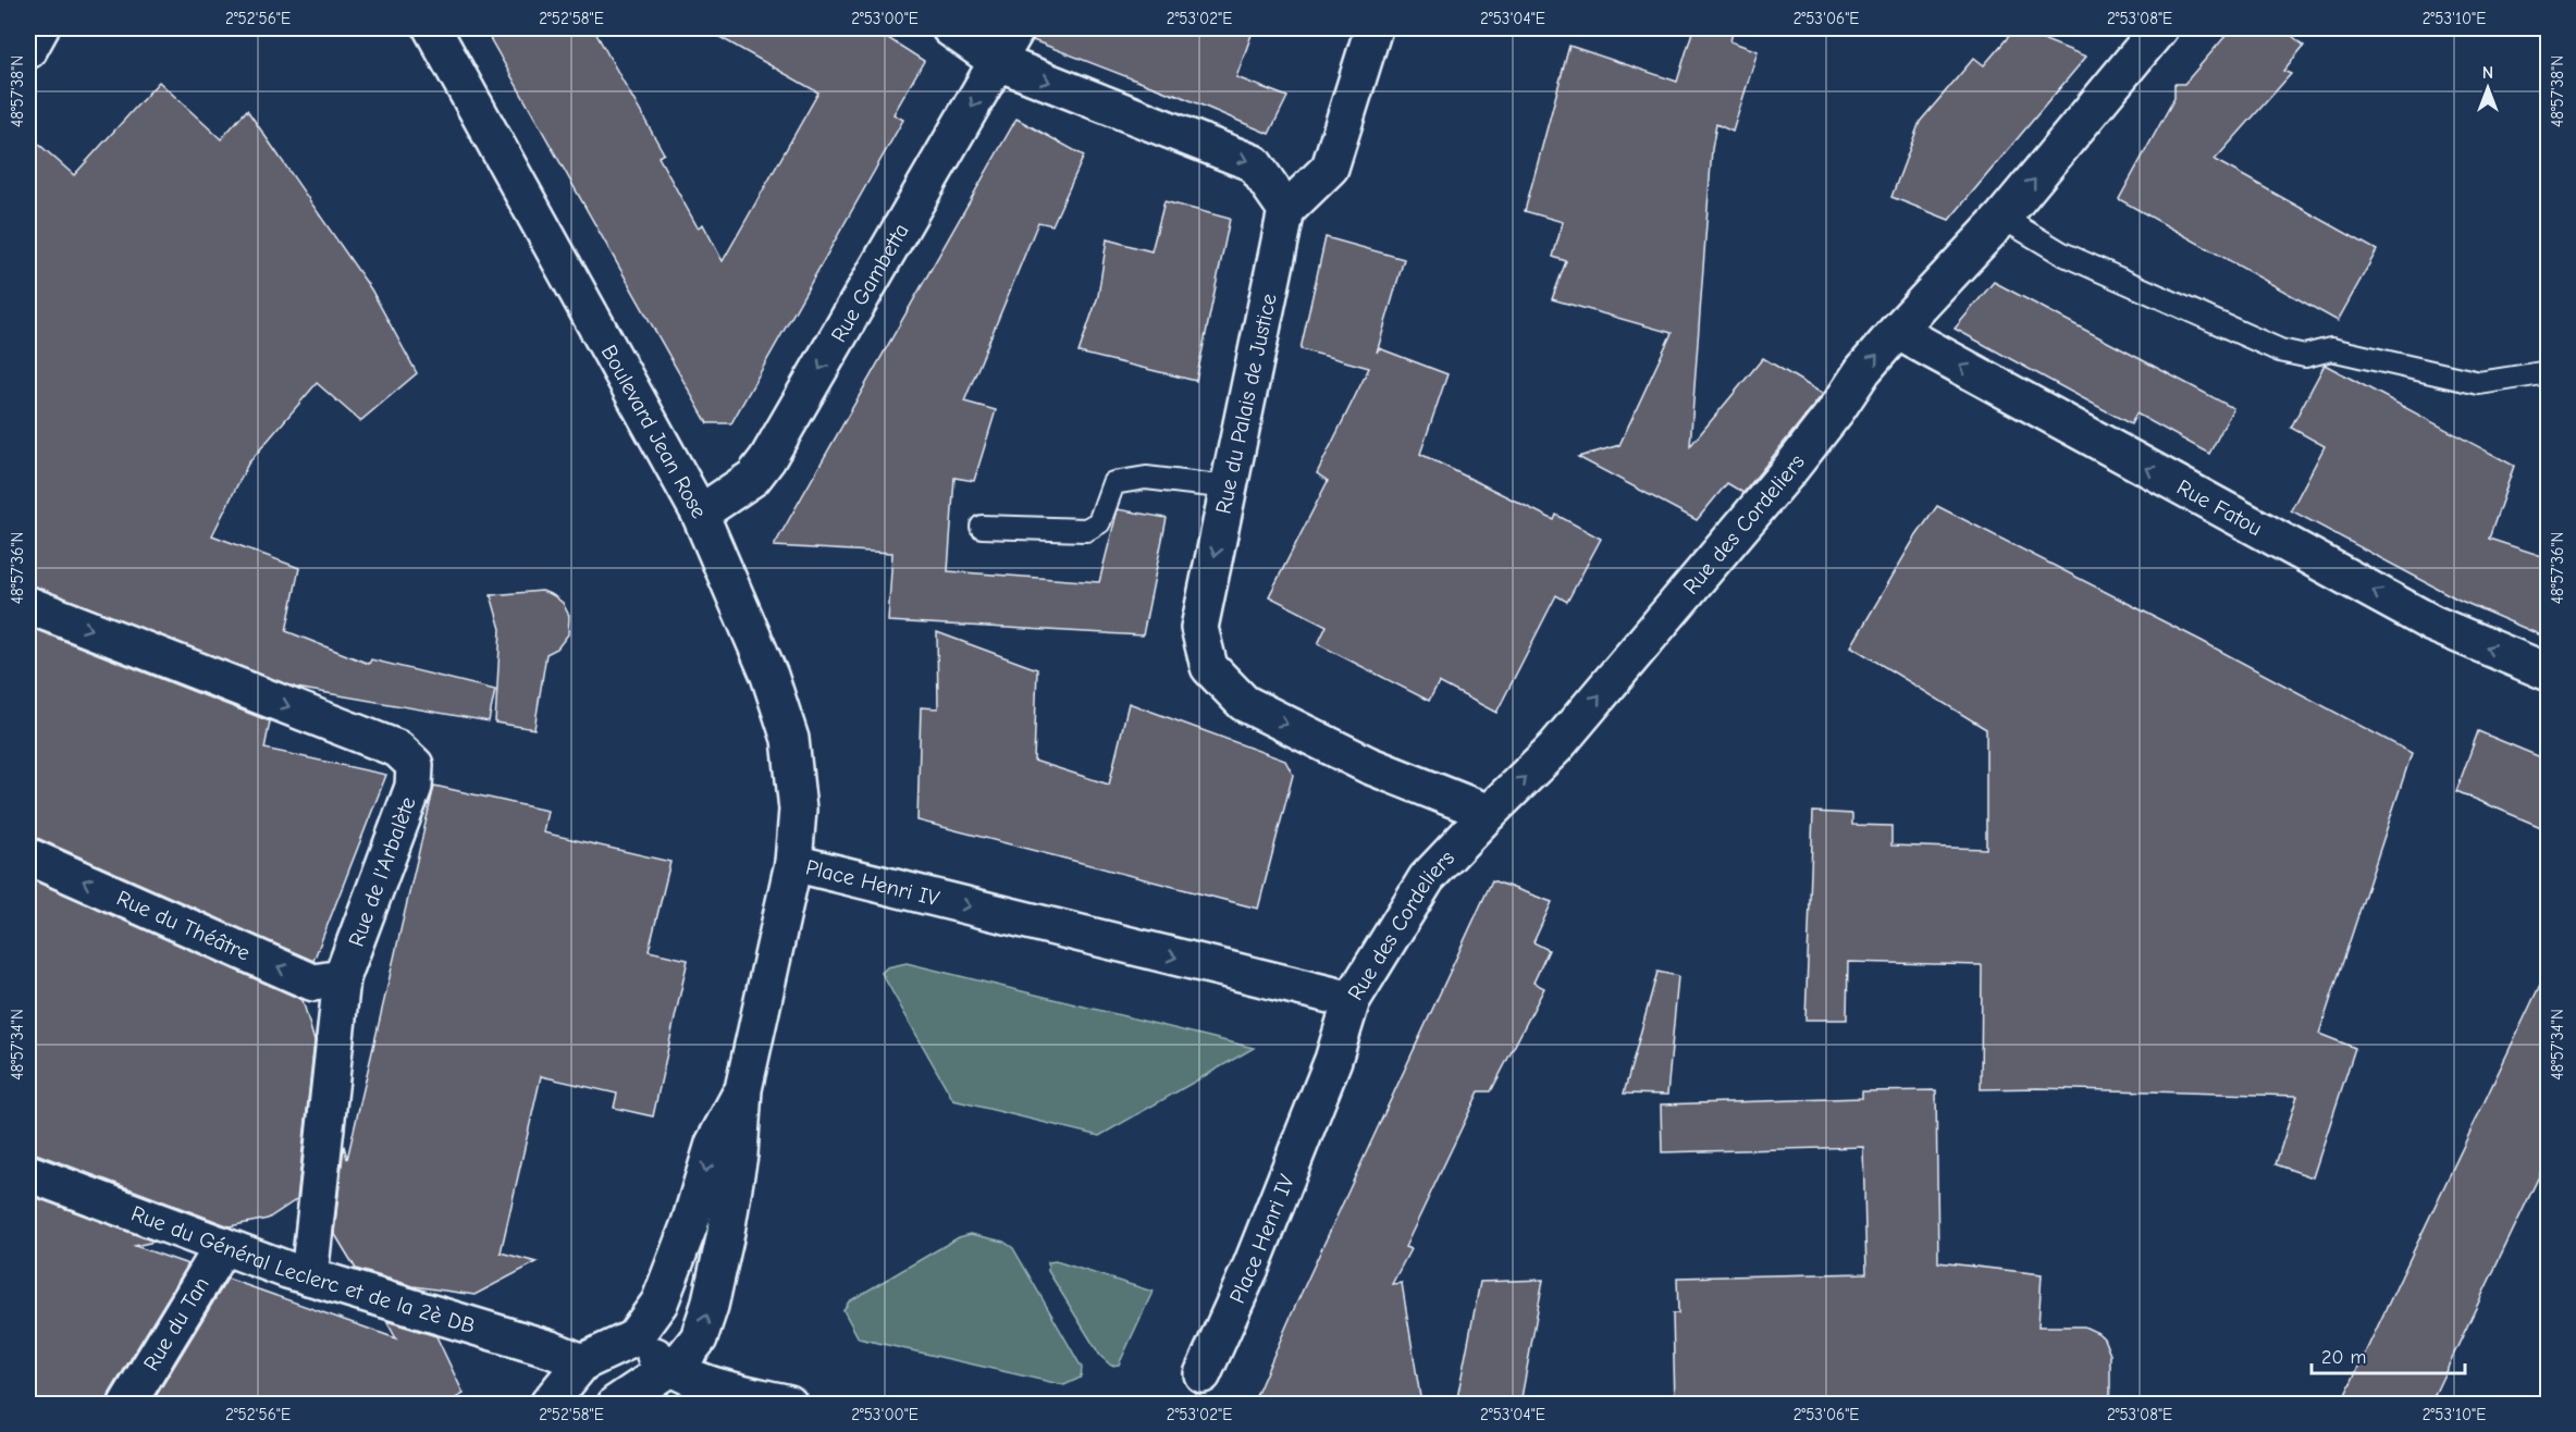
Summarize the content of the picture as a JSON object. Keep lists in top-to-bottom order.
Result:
{
  "streets": {
    "street": [
      "Rue Gambetta",
      "Rue du Palais de Justice",
      "Boulevard Jean Rose",
      "Rue Fatou",
      "Rue des Cordeliers",
      "Rue de l'Arbalète",
      "Place Henri IV",
      "Rue du Théâtre",
      "Rue du Général Leclerc et de la 2è DB",
      "Rue du Tan"
    ]
  },
  "crossings": [
    ["Rue Gambetta", "Boulevard Jean Rose"],
    ["Rue du Palais de Justice", "Rue des Cordeliers"],
    ["Boulevard Jean Rose", "Place Henri IV"],
    ["Rue Fatou", "Rue des Cordeliers"],
    ["Rue des Cordeliers", "Place Henri IV"],
    ["Rue de l'Arbalète", "Rue du Théâtre"],
    ["Rue de l'Arbalète", "Rue du Général Leclerc et de la 2è DB"],
    ["Rue du Général Leclerc et de la 2è DB", "Rue du Tan"]
  ],
  "one_way": [
    "Rue Gambetta",
    "Rue du Palais de Justice",
    "Rue Fatou",
    "Rue des Cordeliers",
    "Rue du Théâtre"
  ],
  "scale_bar": "20 m",
  "north": "top",
  "coordinates": [
    "2°52'56\"E",
    "2°52'58\"E",
    "2°53'00\"E",
    "2°53'02\"E",
    "2°53'04\"E",
    "2°53'06\"E",
    "2°53'08\"E",
    "2°53'10\"E",
    "48°57'38\"N",
    "48°57'36\"N",
    "48°57'34\"N"
  ]
}
